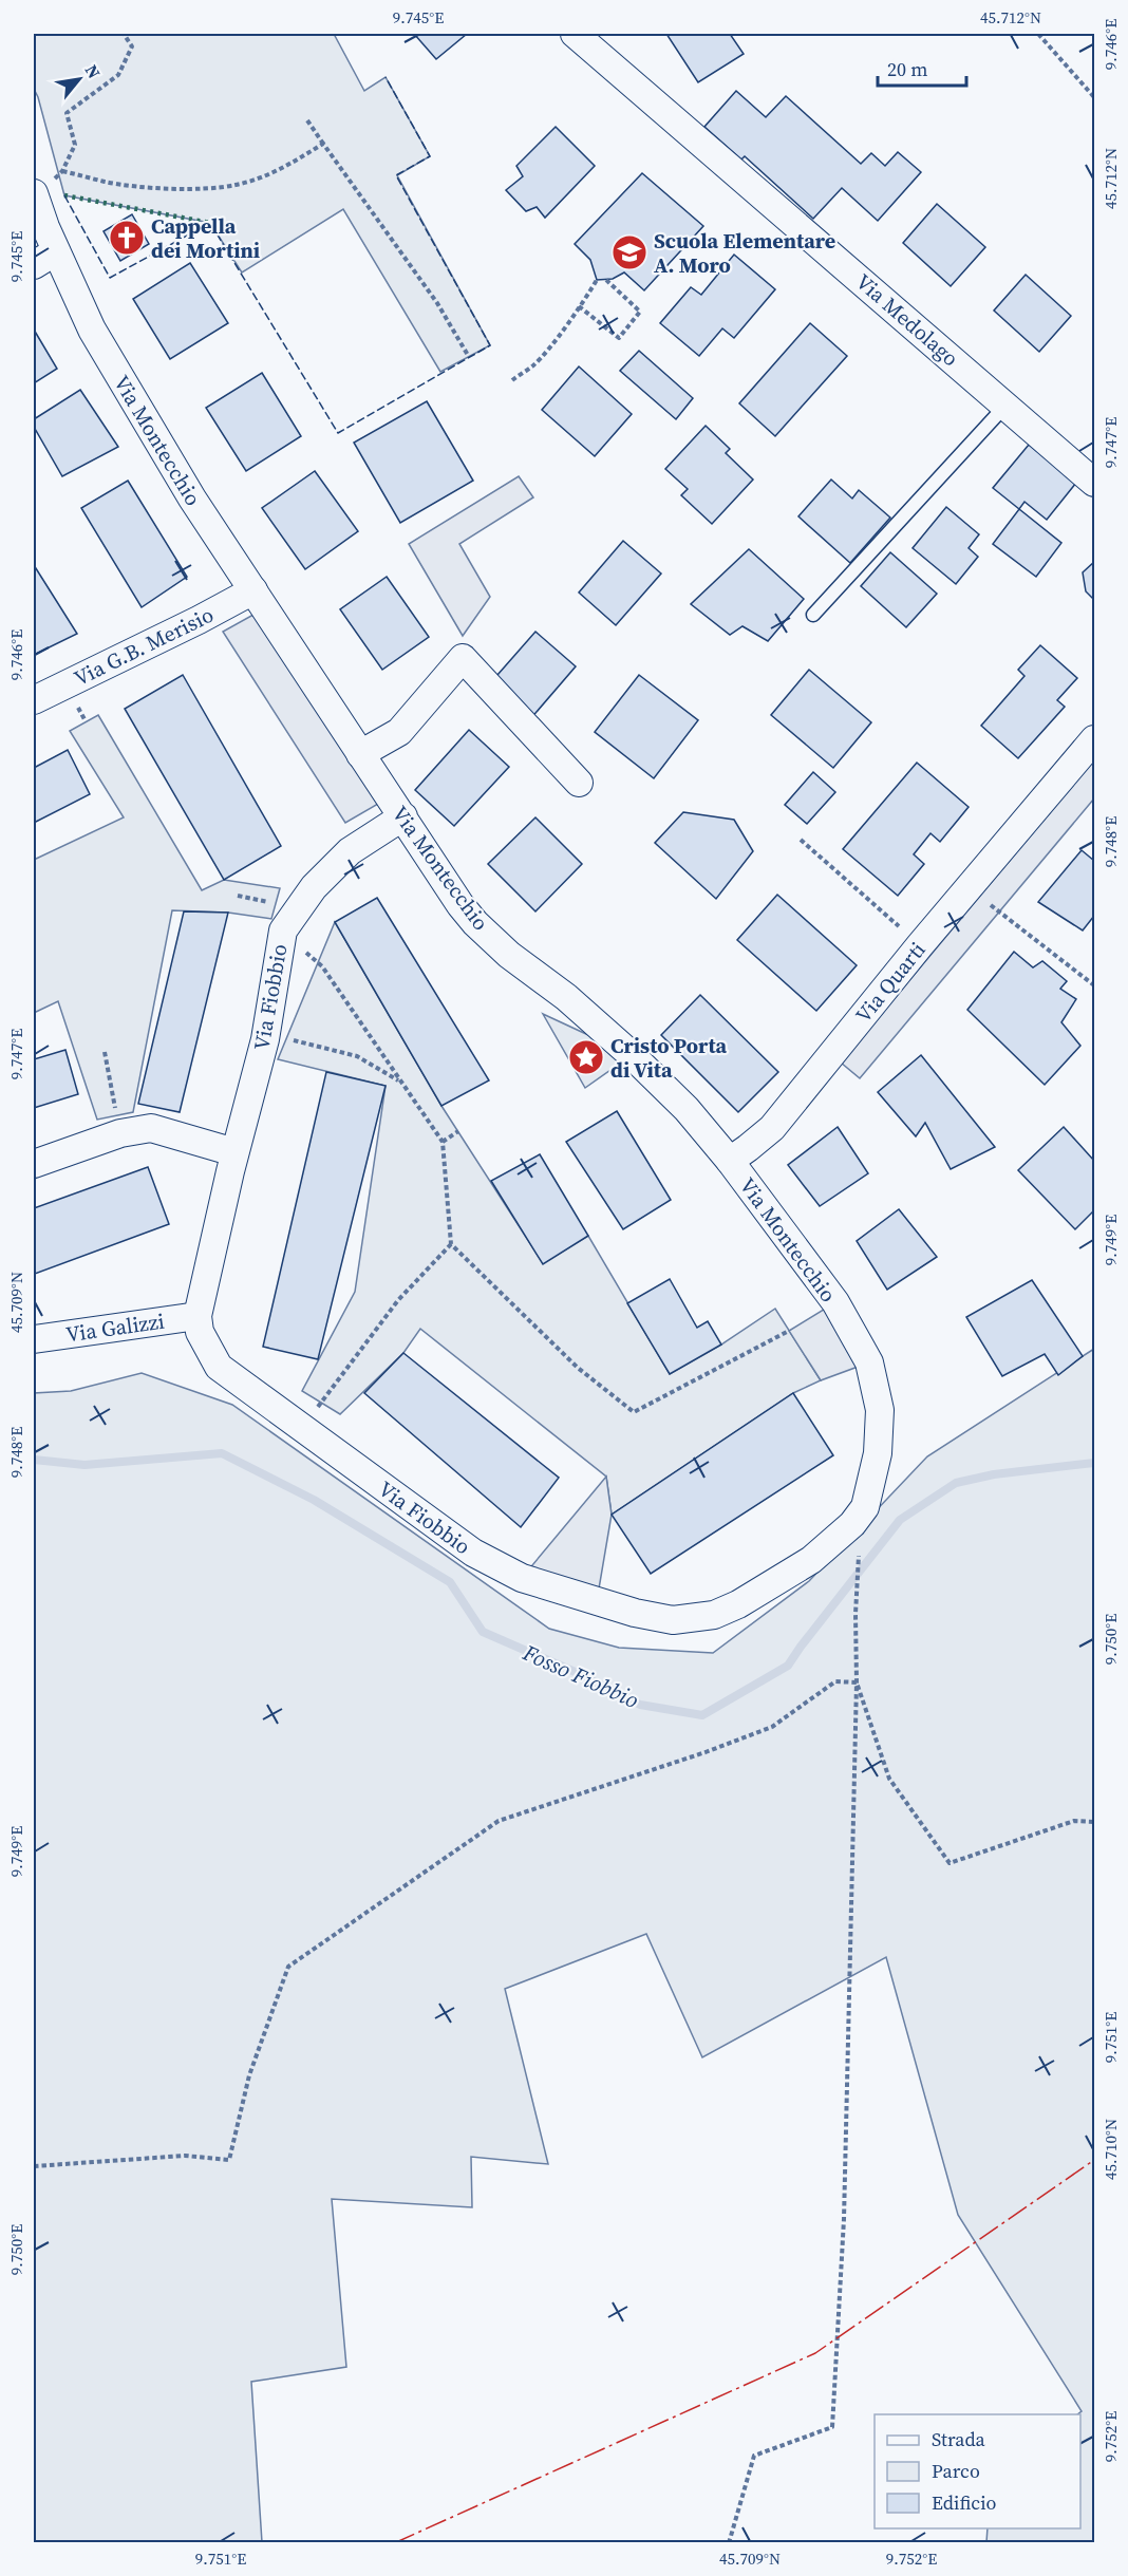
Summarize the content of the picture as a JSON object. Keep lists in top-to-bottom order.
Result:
{
  "streets": {
    "street": [
      "Via Medolago",
      "Via Montecchio",
      "Via G.B. Merisio",
      "Via Quarti",
      "Via Fiobbio",
      "Via Galizzi"
    ]
  },
  "crossings": [
    ["Via Montecchio", "Via G.B. Merisio"],
    ["Via Montecchio", "Via Quarti"],
    ["Via Montecchio", "Via Fiobbio"],
    ["Via Fiobbio", "Via Galizzi"]
  ],
  "water": ["Fosso Fiobbio"],
  "places": {
    "church": ["Cappella dei Mortini"],
    "school or university": ["Scuola Elementare A. Moro"],
    "place": ["Cristo Porta di Vita"]
  },
  "legend": ["Strada", "Parco", "Edificio"],
  "scale_bar": "20 m",
  "north": "top right",
  "coordinates": [
    "9.745°E",
    "45.712°N",
    "9.746°E",
    "9.747°E",
    "9.748°E",
    "9.749°E",
    "45.709°N",
    "9.750°E",
    "9.751°E",
    "45.710°N",
    "9.752°E"
  ]
}
